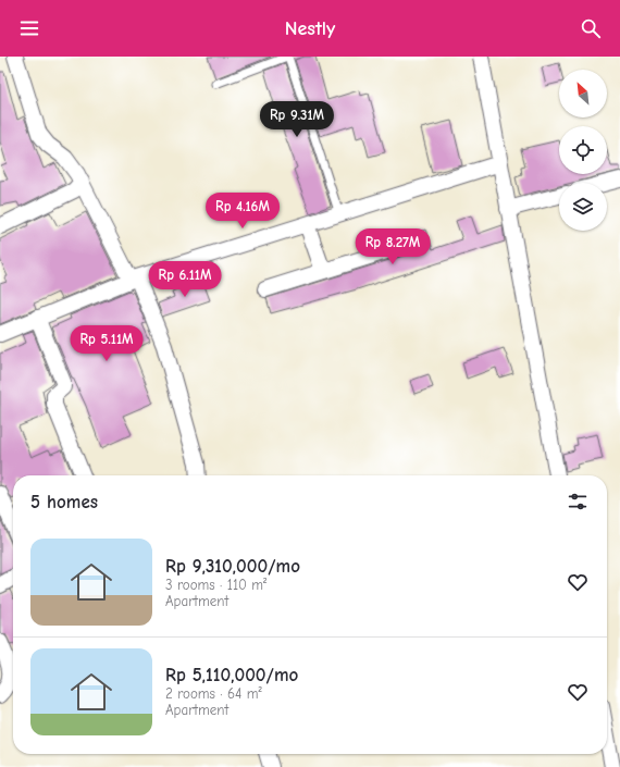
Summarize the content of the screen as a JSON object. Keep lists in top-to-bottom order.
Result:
{
  "north": "top left",
  "page": {
    "header": "Nestly",
    "price": [
      "Rp 9.31M",
      "Rp 4.16M",
      "Rp 8.27M",
      "Rp 6.11M",
      "Rp 5.11M"
    ],
    "heading": "5 homes",
    "list": [
      {
        "name": "Rp 9,310,000/mo",
        "note": "3 rooms · 110 m² · Apartment"
      },
      {
        "name": "Rp 5,110,000/mo",
        "note": "2 rooms · 64 m² · Apartment"
      }
    ]
  }
}
